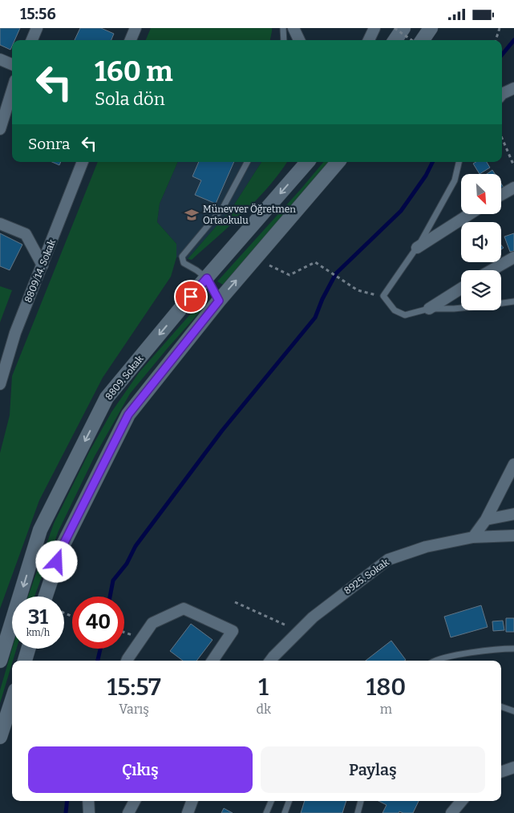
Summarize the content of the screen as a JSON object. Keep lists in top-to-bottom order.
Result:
{
  "streets": {
    "street": ["8809/14. Sokak", "8809. Sokak", "8925. Sokak"]
  },
  "places": {
    "school or university": ["Münevver Öğretmen Ortaokulu"]
  },
  "north": "bottom right",
  "page": {
    "status": "15:56",
    "turn": ["160 m", "Sola dön"],
    "then": "Sonra",
    "speed": "31 km/h",
    "limit": "40",
    "eta": [
      "15:57",
      "Varış",
      "1",
      "dk",
      "180",
      "m"
    ],
    "buttons": ["Çıkış", "Paylaş"]
  }
}
